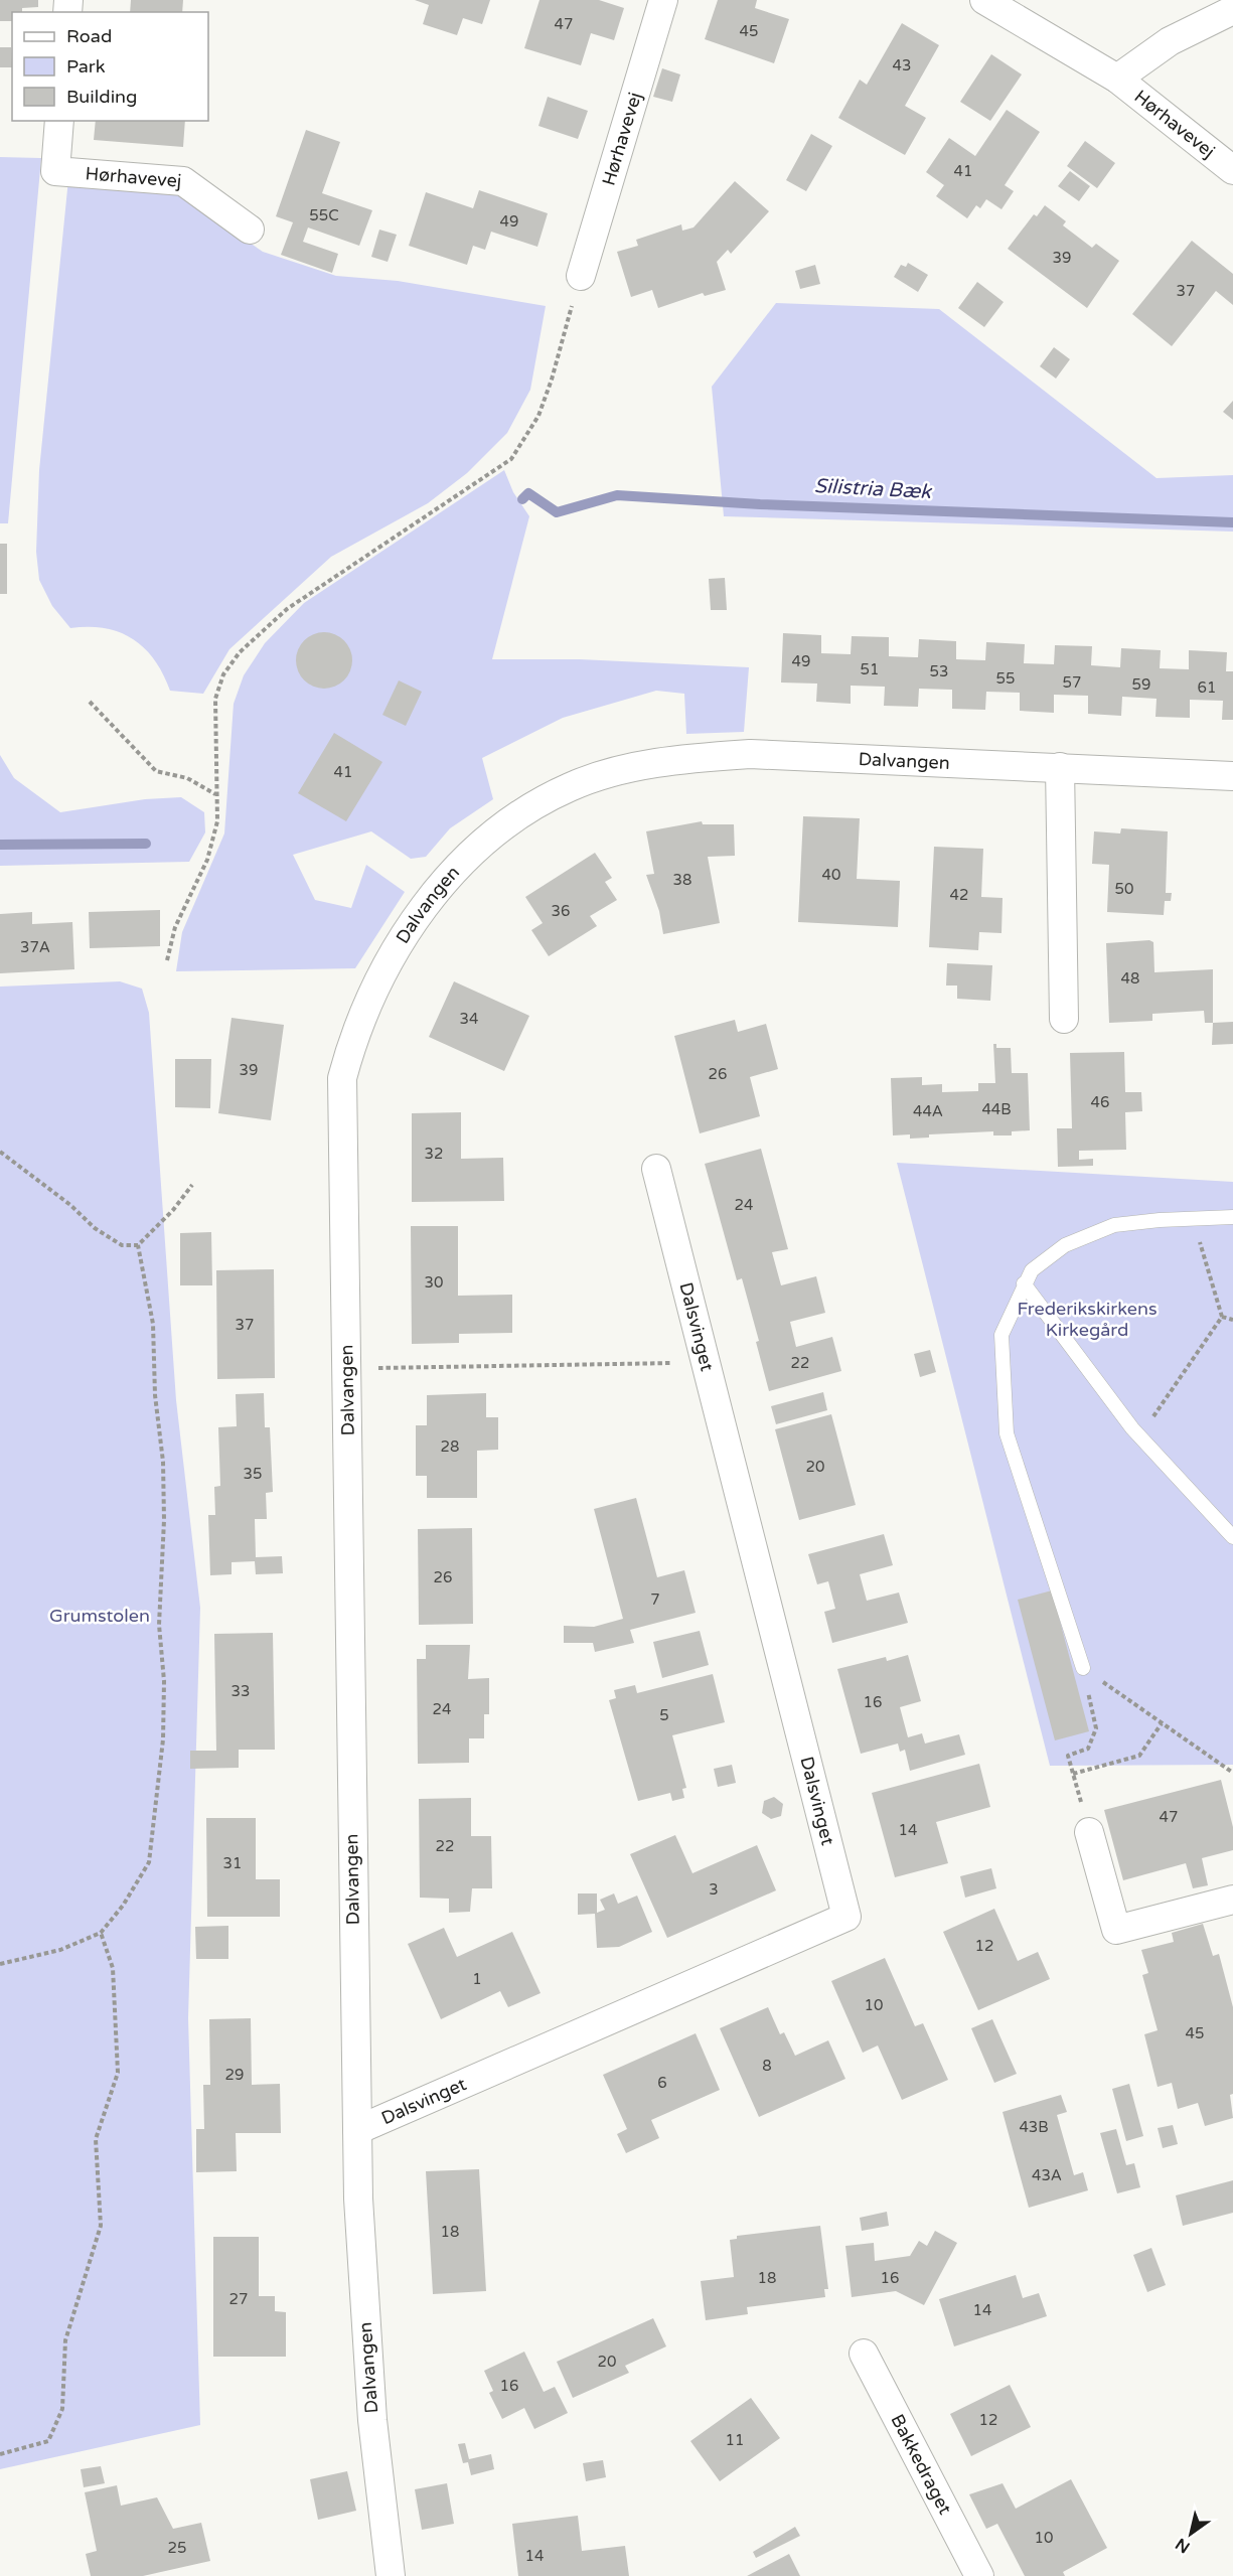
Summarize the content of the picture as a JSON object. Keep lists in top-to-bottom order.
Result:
{
  "streets": {
    "street": [
      "Hørhavevej",
      "Dalvangen",
      "Dalsvinget",
      "Bakkedraget"
    ]
  },
  "crossings": [
    ["Dalvangen", "Dalsvinget"]
  ],
  "water": ["Silistria Bæk"],
  "parks": ["Frederikskirkens Kirkegård", "Grumstolen"],
  "house_numbers": [
    "47",
    "45",
    "43",
    "41",
    "55C",
    "49",
    "39",
    "37",
    "49",
    "51",
    "53",
    "55",
    "57",
    "59",
    "61",
    "41",
    "40",
    "38",
    "50",
    "42",
    "36",
    "37A",
    "48",
    "34",
    "39",
    "26",
    "46",
    "44B",
    "44A",
    "32",
    "24",
    "30",
    "37",
    "22",
    "28",
    "20",
    "35",
    "26",
    "7",
    "33",
    "16",
    "24",
    "5",
    "47",
    "14",
    "22",
    "31",
    "3",
    "12",
    "1",
    "10",
    "45",
    "8",
    "29",
    "6",
    "43B",
    "43A",
    "18",
    "18",
    "16",
    "27",
    "14",
    "20",
    "16",
    "12",
    "11",
    "10",
    "25",
    "14"
  ],
  "legend": ["Road", "Park", "Building"],
  "north": "bottom left"
}
